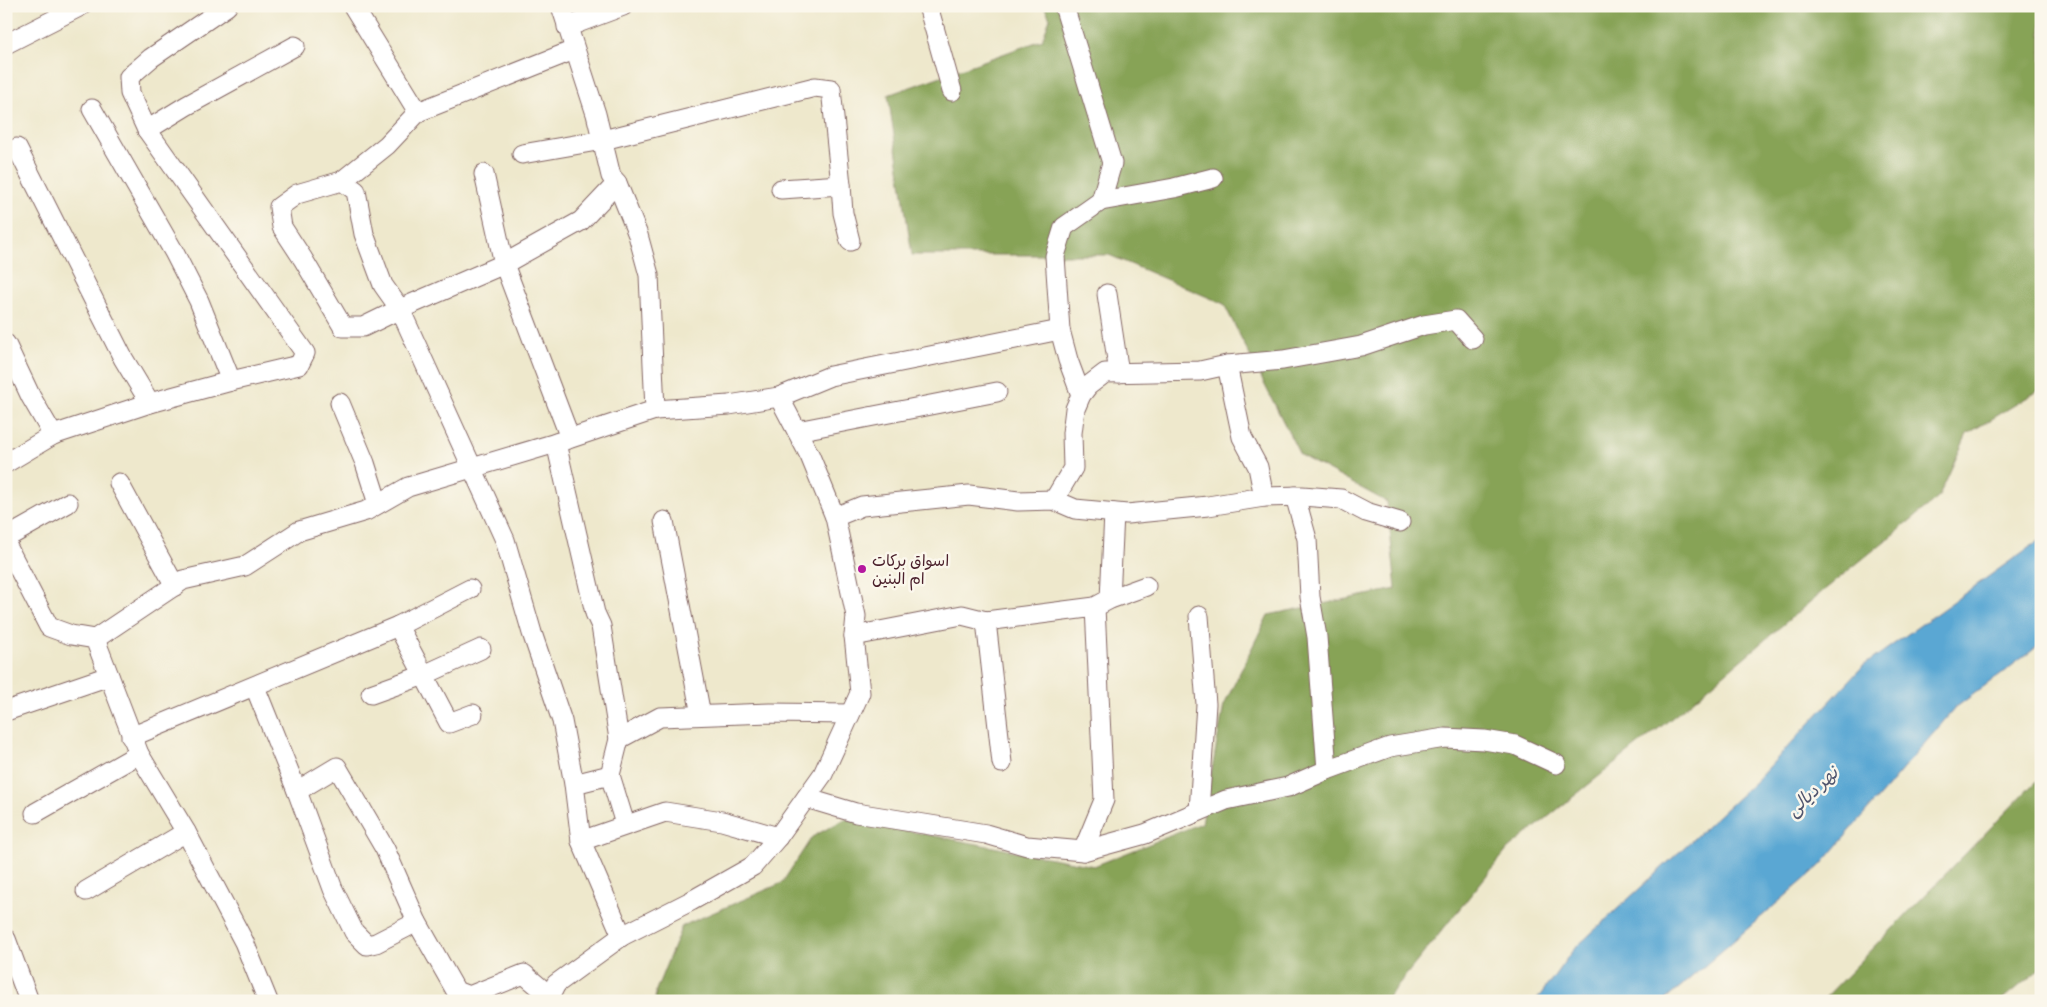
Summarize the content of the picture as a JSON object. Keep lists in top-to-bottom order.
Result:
{
  "water": ["نهر ديالى"],
  "places": ["اسواق بركات ام البنين"]
}
